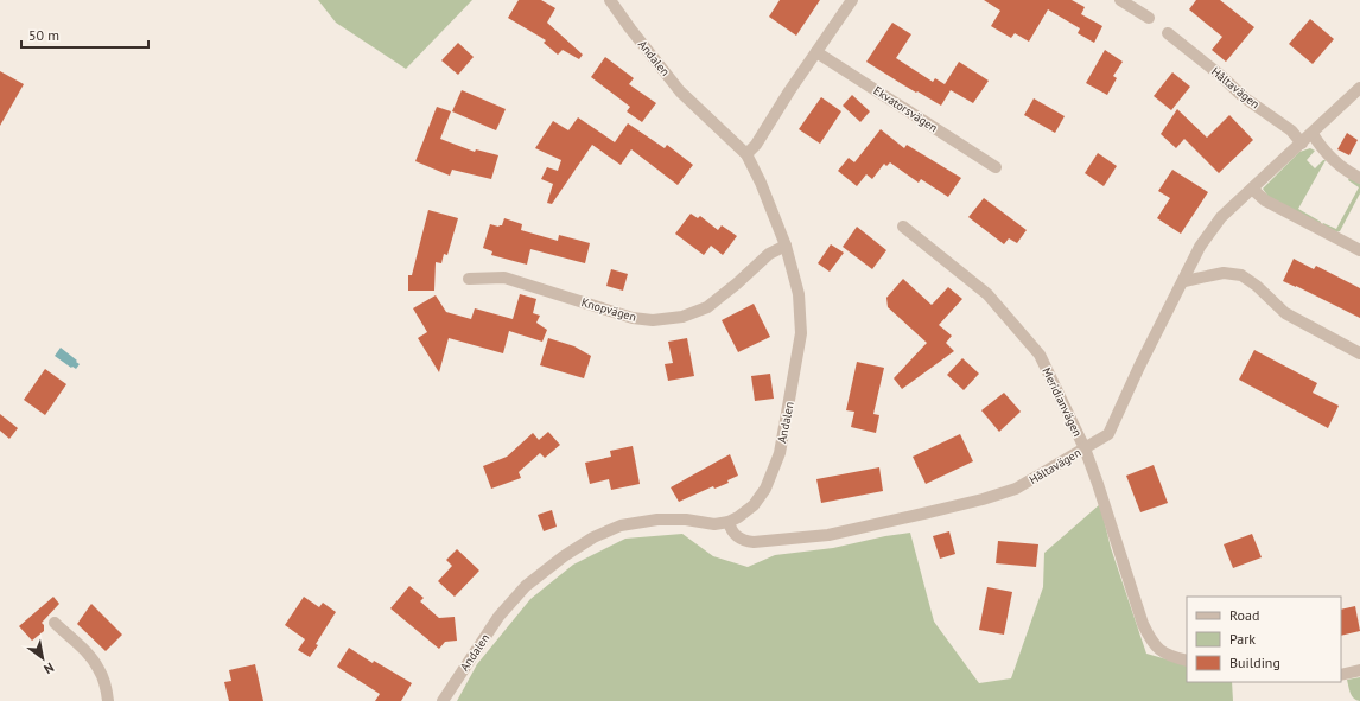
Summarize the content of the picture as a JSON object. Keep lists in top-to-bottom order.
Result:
{
  "streets": {
    "street": [
      "Andalen",
      "Håltavägen",
      "Ekvatorsvägen",
      "Knopvägen",
      "Meridianvägen"
    ]
  },
  "crossings": [
    ["Andalen", "Håltavägen"],
    ["Andalen", "Knopvägen"],
    ["Håltavägen", "Meridianvägen"]
  ],
  "legend": ["Road", "Park", "Building"],
  "scale_bar": "50 m",
  "north": "bottom right"
}
